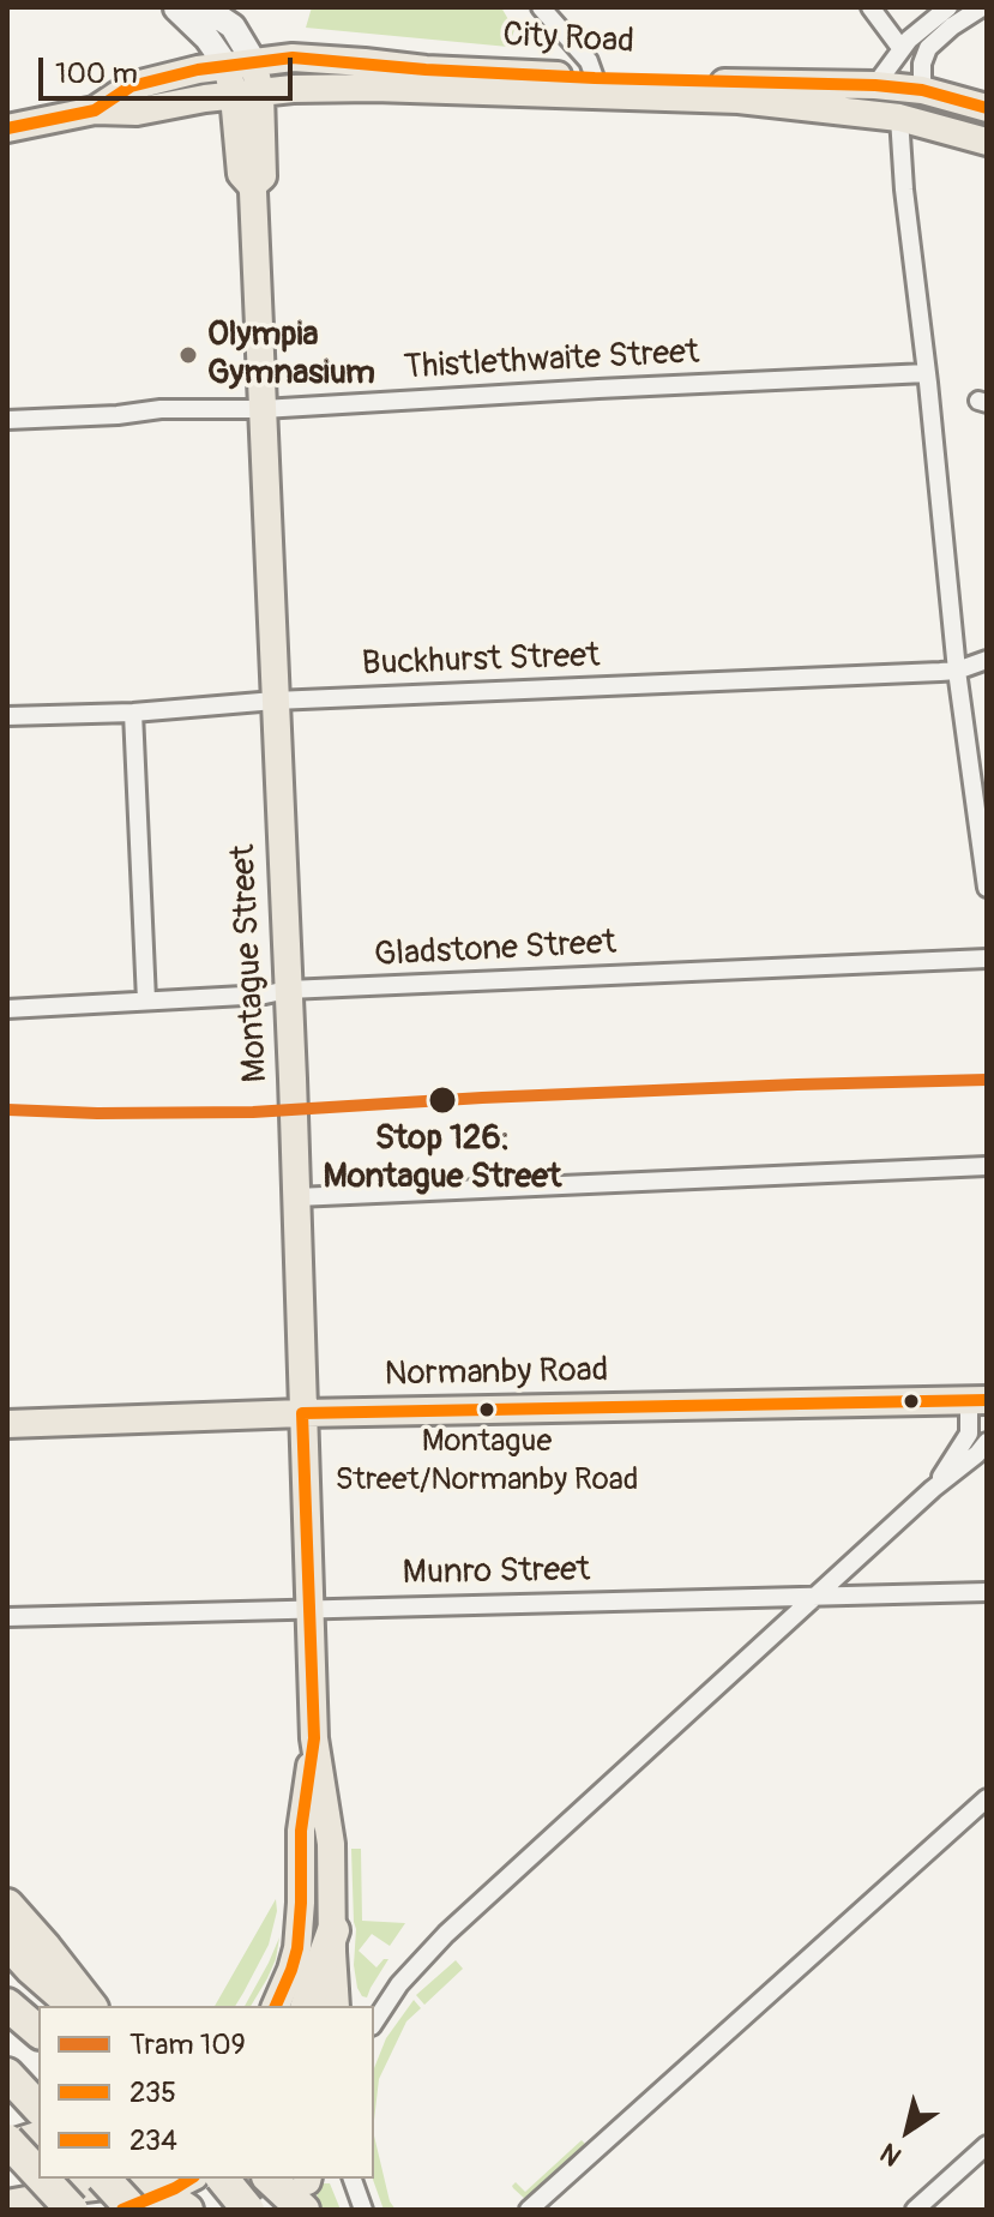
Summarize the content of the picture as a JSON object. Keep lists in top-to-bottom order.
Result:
{
  "streets": {
    "main road": ["City Road", "Montague Street", "Normanby Road"],
    "street": [
      "Thistlethwaite Street",
      "Buckhurst Street",
      "Gladstone Street",
      "Munro Street"
    ]
  },
  "crossings": [
    ["City Road", "Montague Street"],
    ["Thistlethwaite Street", "Montague Street"],
    ["Buckhurst Street", "Montague Street"],
    ["Gladstone Street", "Montague Street"],
    ["Montague Street", "Normanby Road"],
    ["Montague Street", "Munro Street"]
  ],
  "places": ["Olympia Gymnasium", "Stop 126: Montague Street", "Montague Street/Normanby Road"],
  "lines": ["transit line 234", "tram line 109", "transit line 235"],
  "legend": ["Tram 109", "235", "234"],
  "scale_bar": "100 m",
  "north": "bottom left"
}
